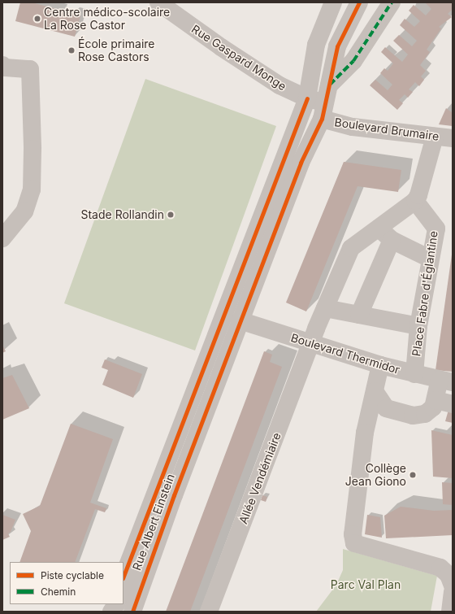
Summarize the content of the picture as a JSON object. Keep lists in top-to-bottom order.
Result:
{
  "streets": {
    "street": [
      "Rue Gaspard Monge",
      "Boulevard Brumaire",
      "Place Fabre d'Églantine",
      "Boulevard Thermidor",
      "Allée Vendémiaire",
      "Rue Albert Einstein"
    ]
  },
  "crossings": [
    ["Rue Gaspard Monge", "Boulevard Brumaire"],
    ["Rue Gaspard Monge", "Rue Albert Einstein"],
    ["Boulevard Brumaire", "Rue Albert Einstein"],
    ["Place Fabre d'Églantine", "Boulevard Thermidor"],
    ["Boulevard Thermidor", "Allée Vendémiaire"],
    ["Boulevard Thermidor", "Rue Albert Einstein"]
  ],
  "parks": ["Parc Val Plan"],
  "places": [
    "Centre médico-scolaire La Rose Castor",
    "École primaire Rose Castors",
    "Stade Rollandin",
    "Collège Jean Giono"
  ],
  "legend": ["Piste cyclable", "Chemin"]
}
